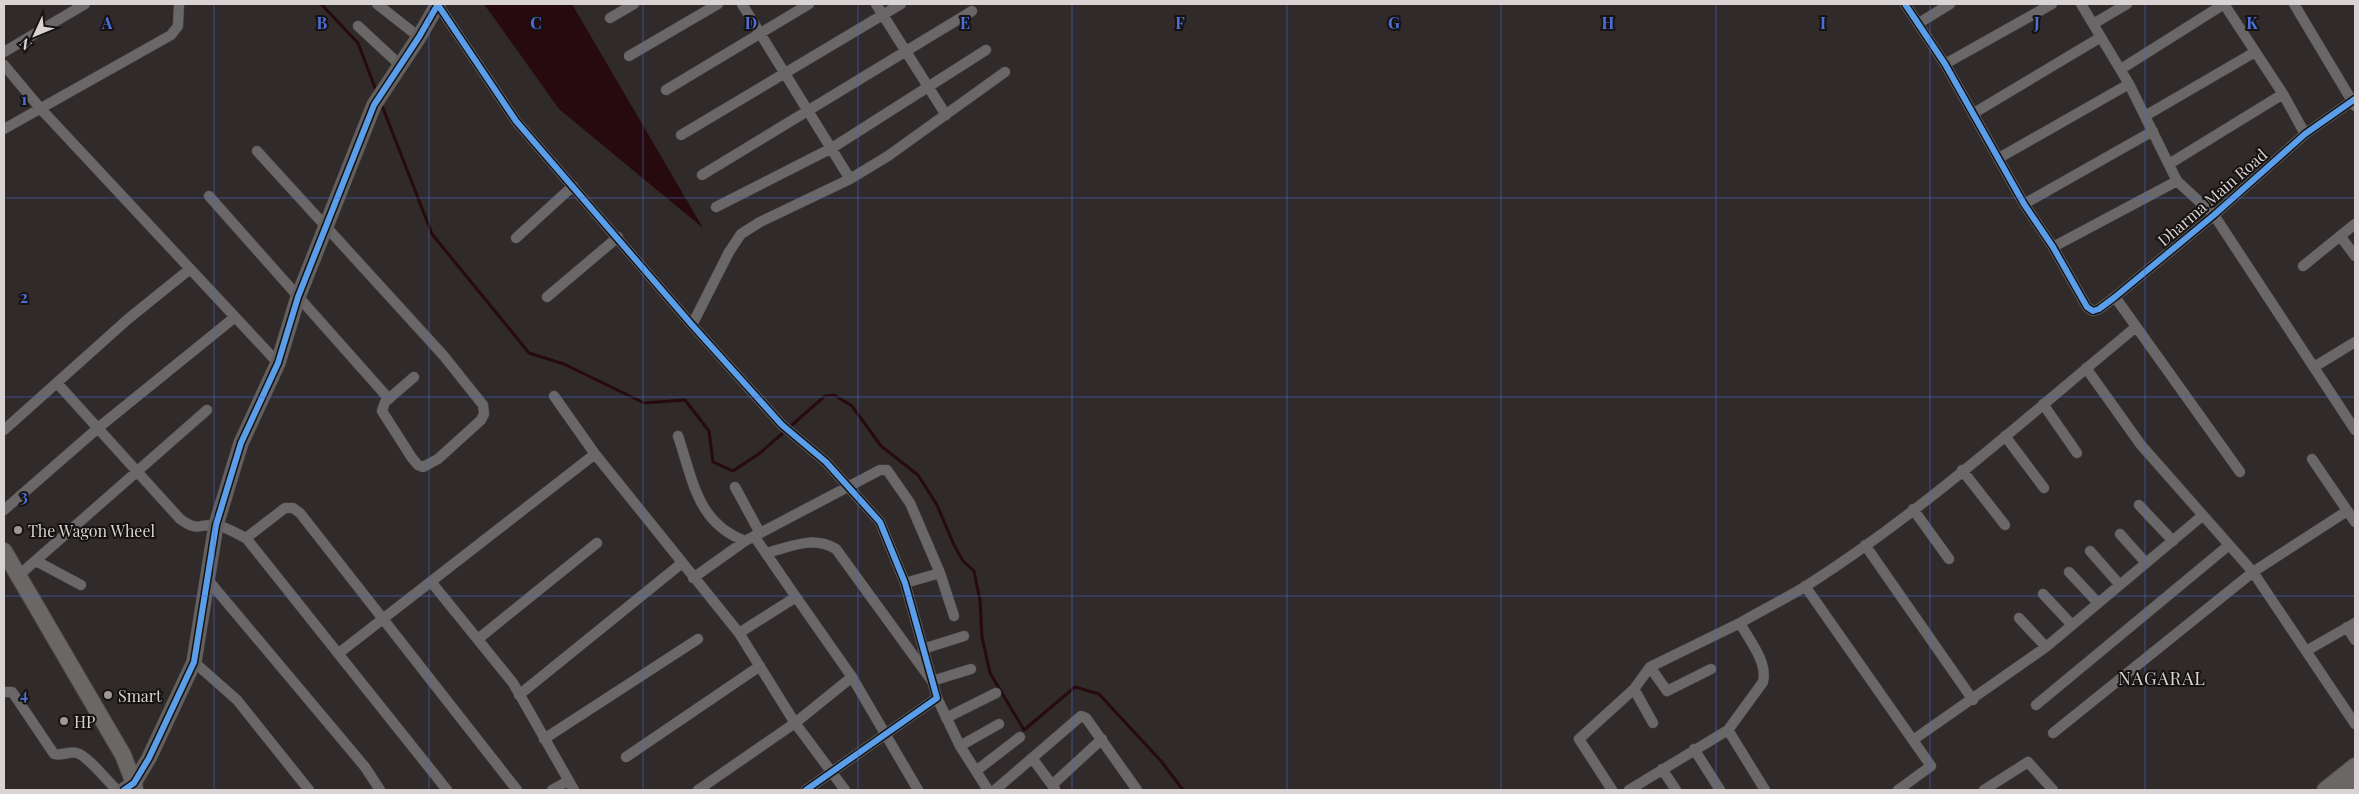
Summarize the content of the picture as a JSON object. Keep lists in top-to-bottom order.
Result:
{
  "streets": {
    "street": ["Dharma Main Road"]
  },
  "districts": ["NAGARAL"],
  "places": ["The Wagon Wheel", "Smart", "HP"],
  "north": "bottom left",
  "grid": {
    "columns": [
      "A",
      "B",
      "C",
      "D",
      "E",
      "F",
      "G",
      "H",
      "I",
      "J",
      "K"
    ],
    "rows": [
      "1",
      "2",
      "3",
      "4"
    ]
  }
}
